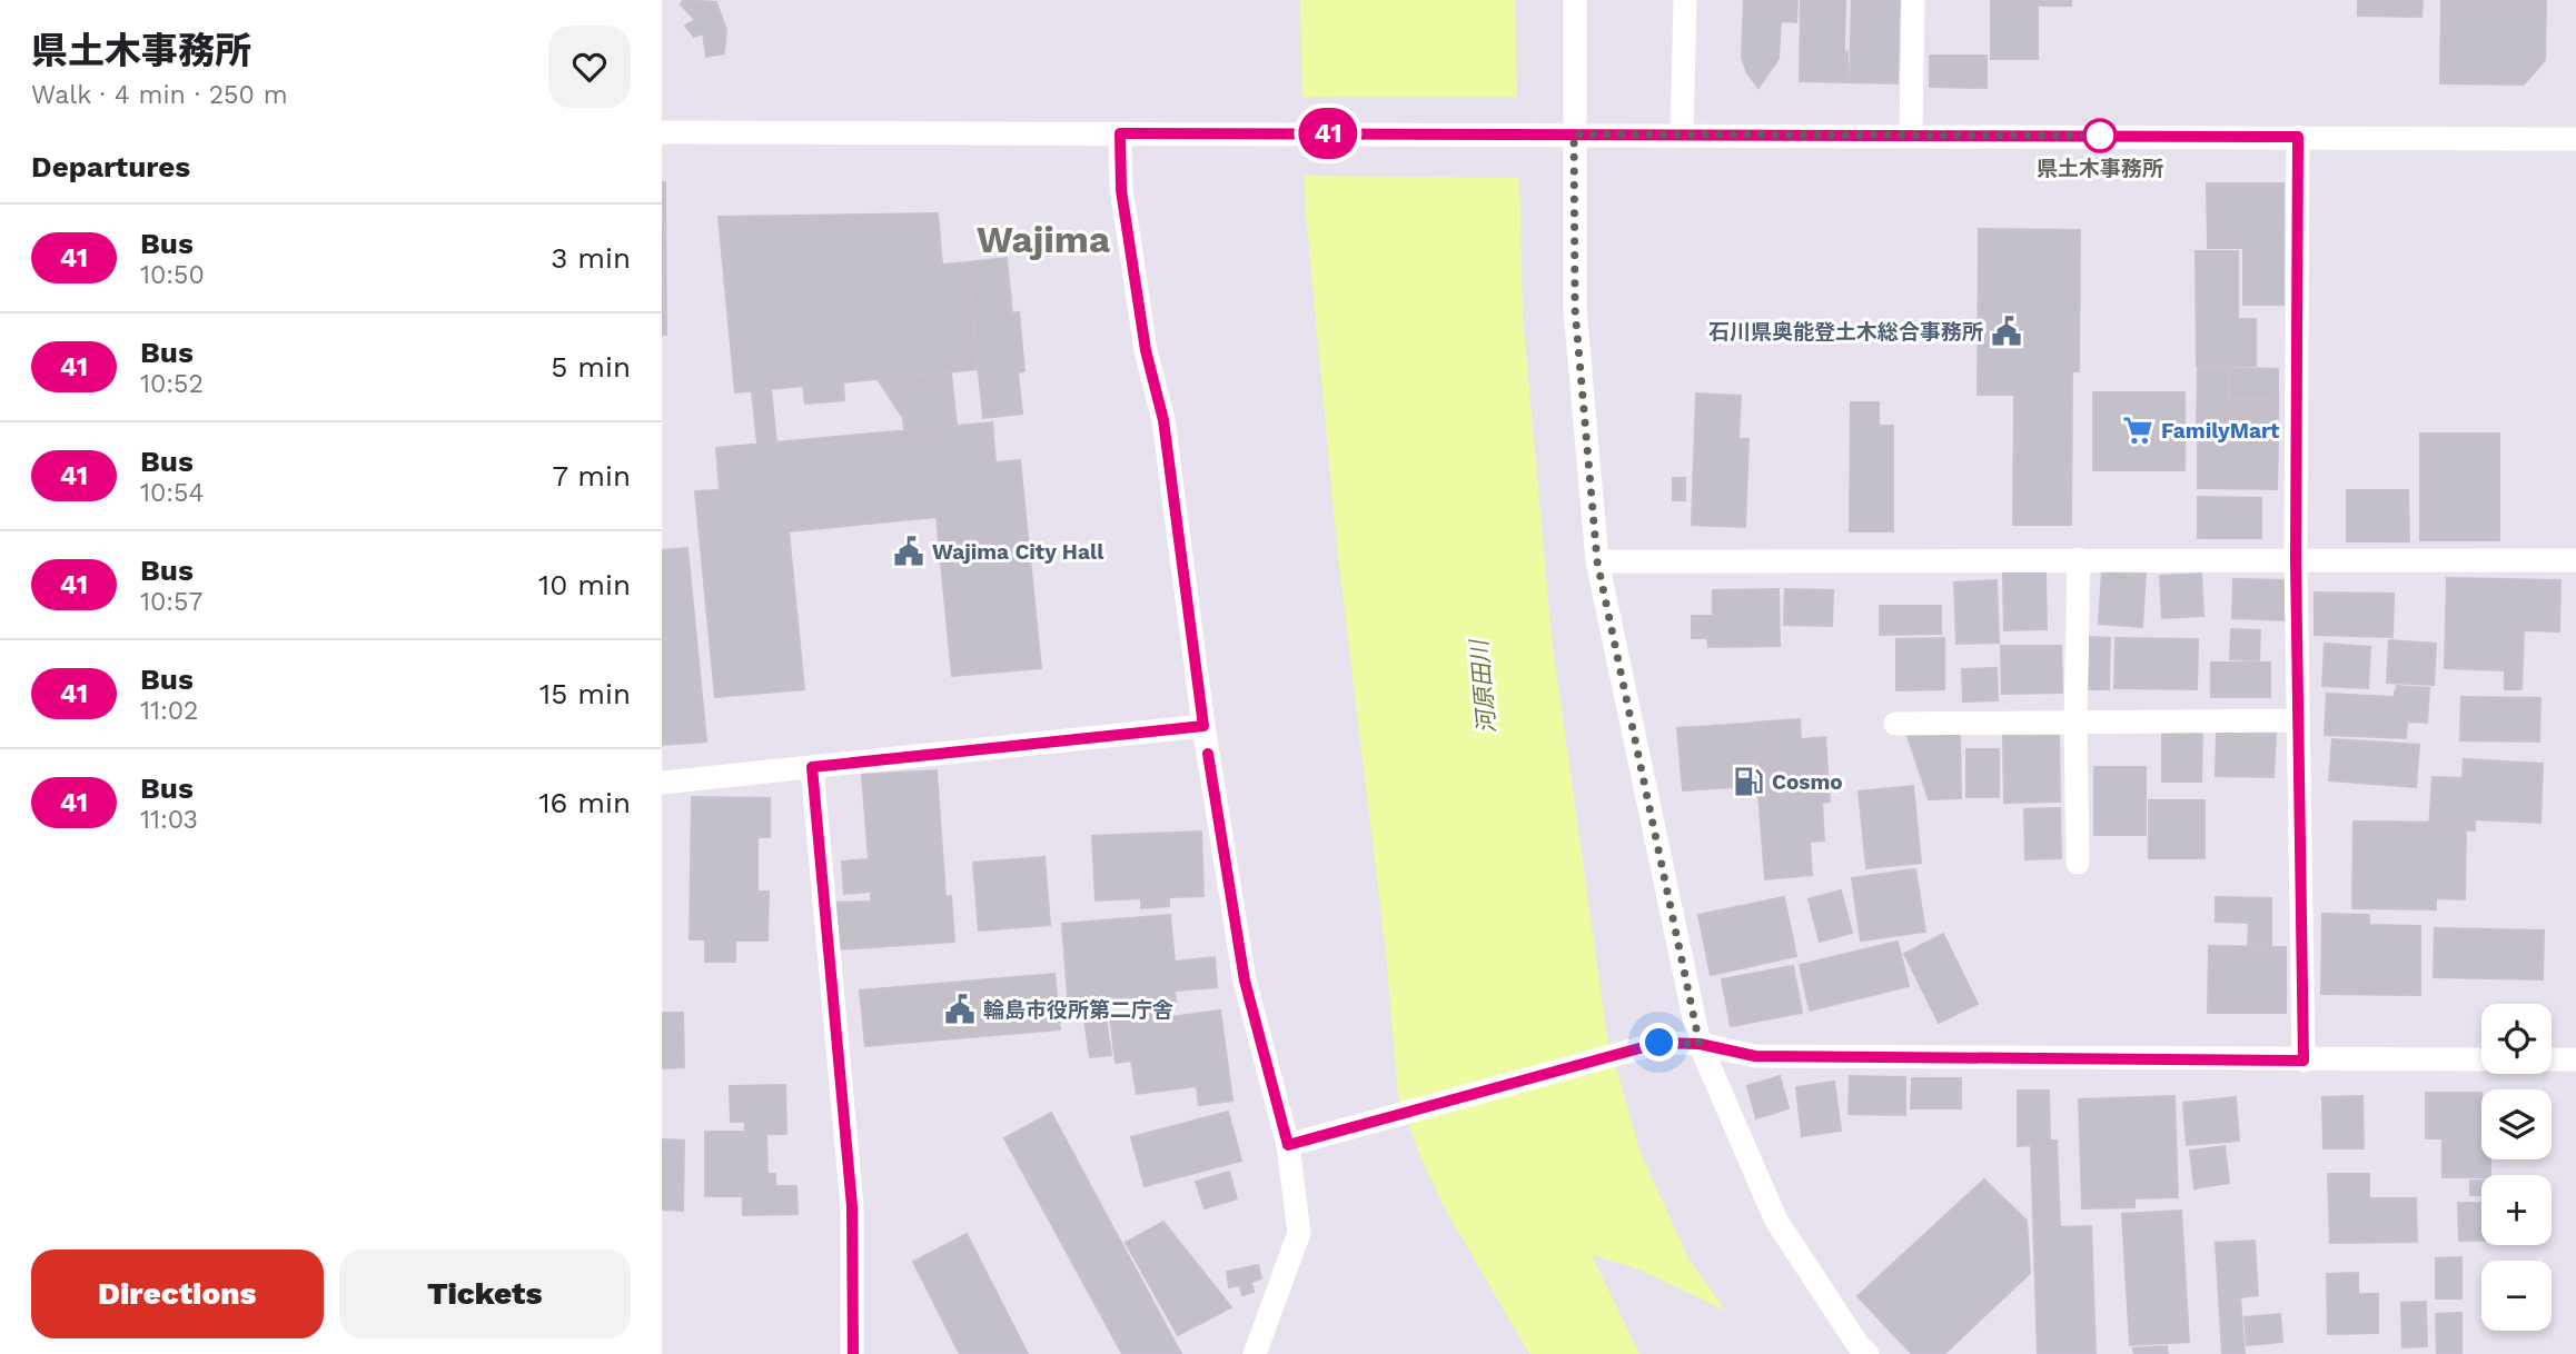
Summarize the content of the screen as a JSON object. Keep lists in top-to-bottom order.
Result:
{
  "districts": ["Wajima"],
  "water": ["河原田川"],
  "places": {
    "other": ["県土木事務所"],
    "public building": ["石川県奥能登土木総合事務所", "Wajima City Hall", "輪島市役所第二庁舎"],
    "supermarket": ["FamilyMart"],
    "fuel station": ["Cosmo"]
  },
  "lines": ["bus line 41"],
  "page": {
    "heading": [
      ["県土木事務所", "Walk · 4 min · 250 m"],
      "Departures"
    ],
    "on_map": "41",
    "list": [
      {
        "mark": "41",
        "name": "Bus",
        "note": "10:50",
        "value": "3 min"
      },
      {
        "mark": "41",
        "name": "Bus",
        "note": "10:52",
        "value": "5 min"
      },
      {
        "mark": "41",
        "name": "Bus",
        "note": "10:54",
        "value": "7 min"
      },
      {
        "mark": "41",
        "name": "Bus",
        "note": "10:57",
        "value": "10 min"
      },
      {
        "mark": "41",
        "name": "Bus",
        "note": "11:02",
        "value": "15 min"
      },
      {
        "mark": "41",
        "name": "Bus",
        "note": "11:03",
        "value": "16 min"
      }
    ],
    "map_buttons": ["+", "−"],
    "buttons": ["Directions", "Tickets"]
  }
}
